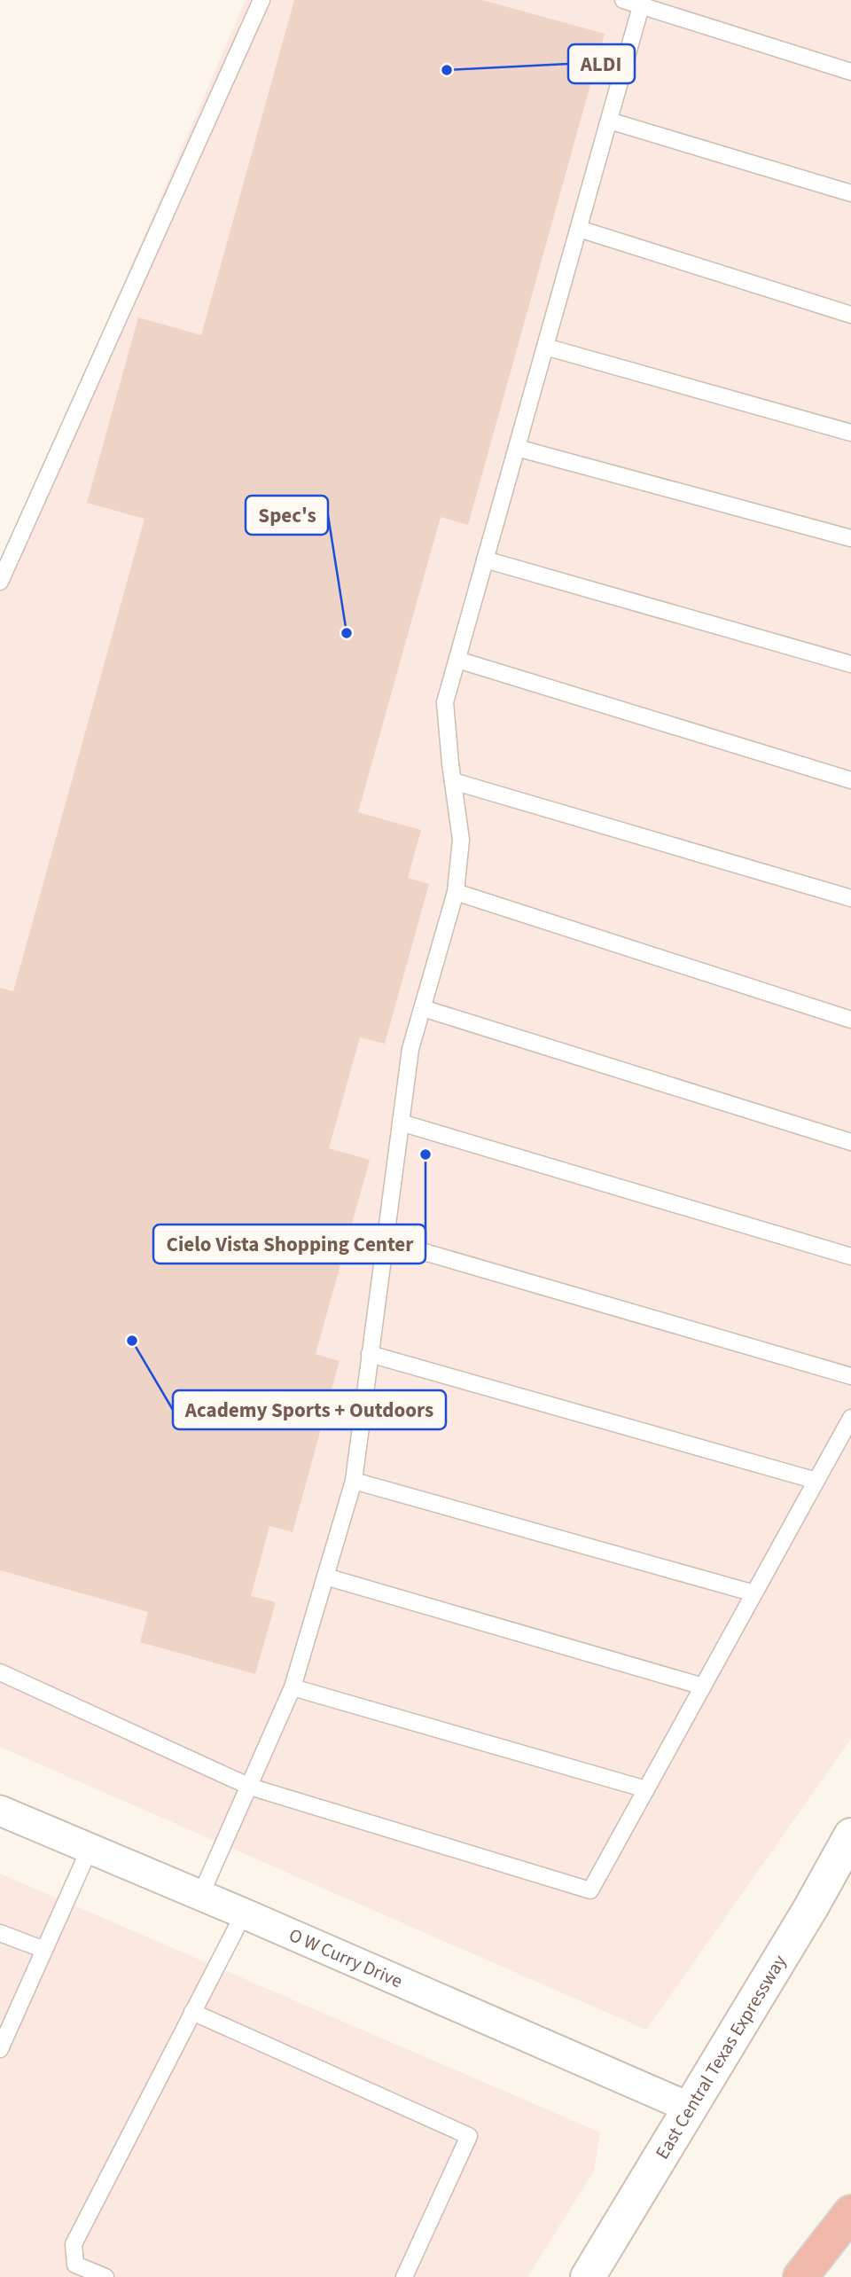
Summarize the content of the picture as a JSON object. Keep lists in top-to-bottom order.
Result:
{
  "streets": {
    "main road": ["East Central Texas Expressway"],
    "street": ["O W Curry Drive"]
  },
  "crossings": [
    ["O W Curry Drive", "East Central Texas Expressway"]
  ],
  "places": [
    "ALDI",
    "Spec's",
    "Cielo Vista Shopping Center",
    "Academy Sports + Outdoors"
  ]
}
